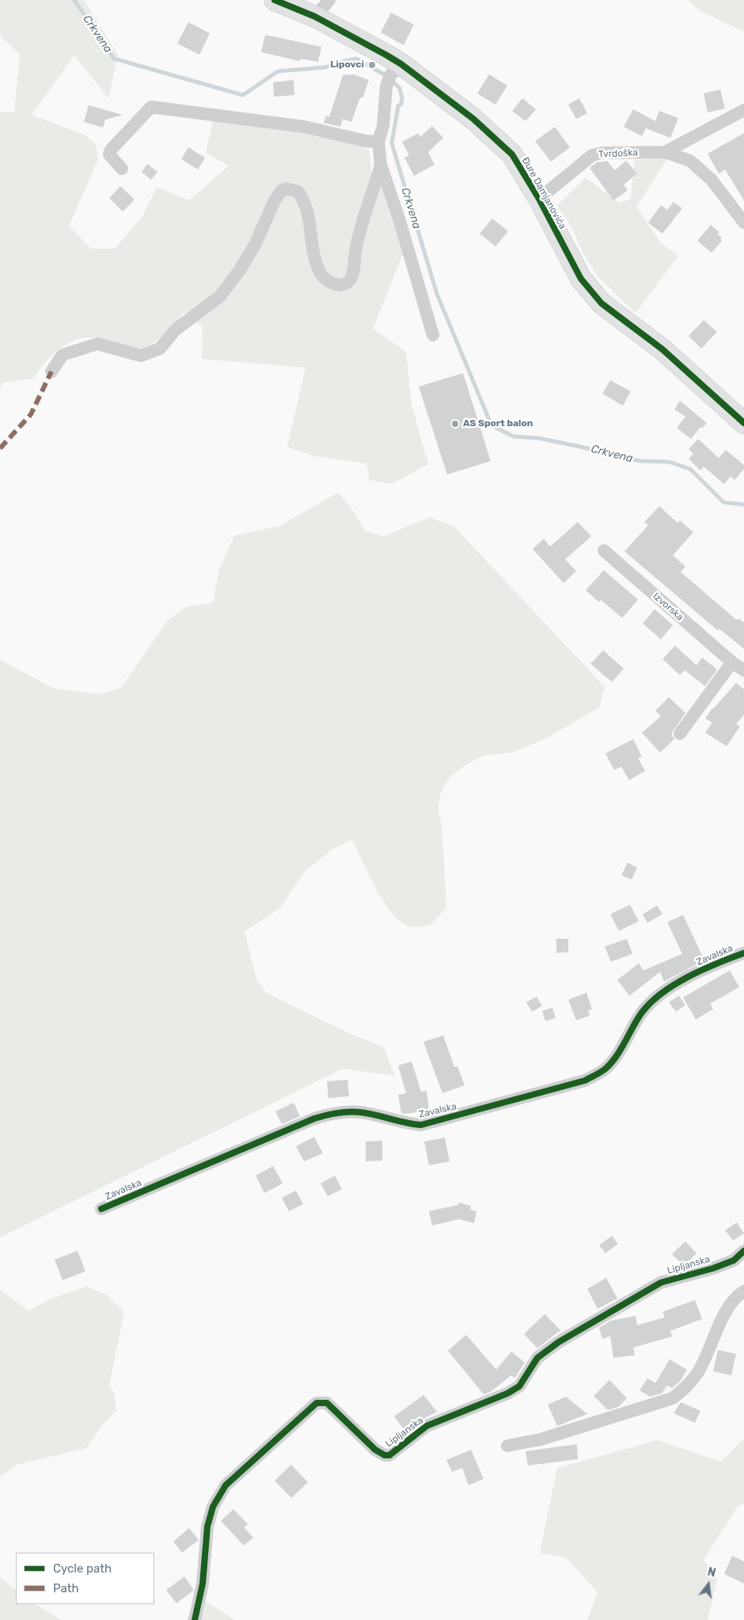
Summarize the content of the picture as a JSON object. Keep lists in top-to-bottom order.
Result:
{
  "streets": {
    "main road": ["Đure Damjanovića"],
    "street": [
      "Tvrdoška",
      "Izvorska",
      "Zavalska",
      "Lipljanska"
    ]
  },
  "crossings": [
    ["Tvrdoška", "Đure Damjanovića"]
  ],
  "water": ["Crkvena"],
  "places": ["Lipovci", "AS Sport balon"],
  "legend": ["Cycle path", "Path"],
  "north": "top"
}
